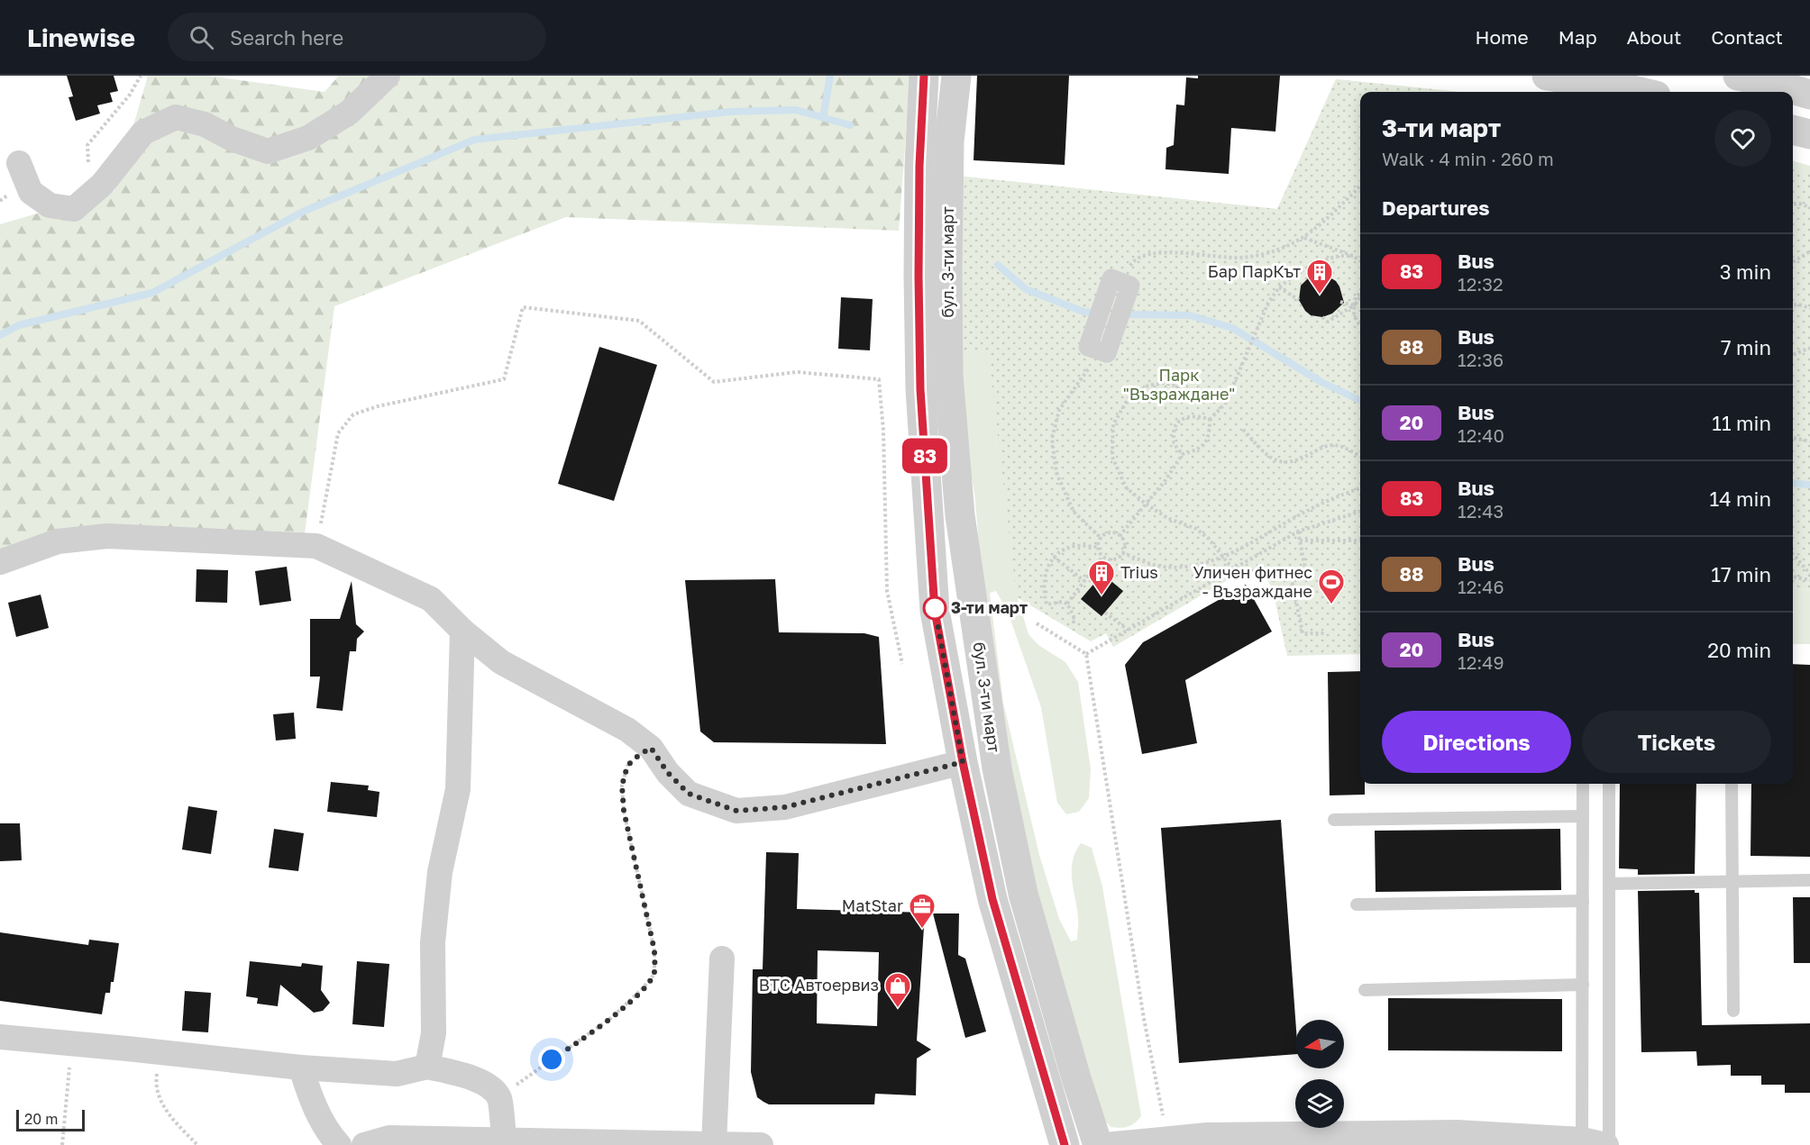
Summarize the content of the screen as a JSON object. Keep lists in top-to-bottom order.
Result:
{
  "streets": {
    "street": ["бул. 3-ти март"]
  },
  "parks": ["Парк \"Възраждане\""],
  "places": {
    "building": ["Бар ПарКът", "Trius"],
    "sports": ["Уличен фитнес - Възраждане"],
    "other": ["3-ти март"],
    "office": ["MatStar"],
    "shop": ["ВТС Автоервиз"]
  },
  "lines": ["bus line 83"],
  "scale_bar": "20 m",
  "north": "left",
  "page": {
    "header": "Linewise",
    "search": "Search here",
    "nav": [
      "Home",
      "Map",
      "About",
      "Contact"
    ],
    "on_map": "83",
    "heading": [
      ["3-ти март", "Walk · 4 min · 260 m"],
      "Departures"
    ],
    "list": [
      {
        "mark": "83",
        "name": "Bus",
        "note": "12:32",
        "value": "3 min"
      },
      {
        "mark": "88",
        "name": "Bus",
        "note": "12:36",
        "value": "7 min"
      },
      {
        "mark": "20",
        "name": "Bus",
        "note": "12:40",
        "value": "11 min"
      },
      {
        "mark": "83",
        "name": "Bus",
        "note": "12:43",
        "value": "14 min"
      },
      {
        "mark": "88",
        "name": "Bus",
        "note": "12:46",
        "value": "17 min"
      },
      {
        "mark": "20",
        "name": "Bus",
        "note": "12:49",
        "value": "20 min"
      }
    ],
    "buttons": ["Directions", "Tickets"],
    "scale": "20 m"
  }
}
